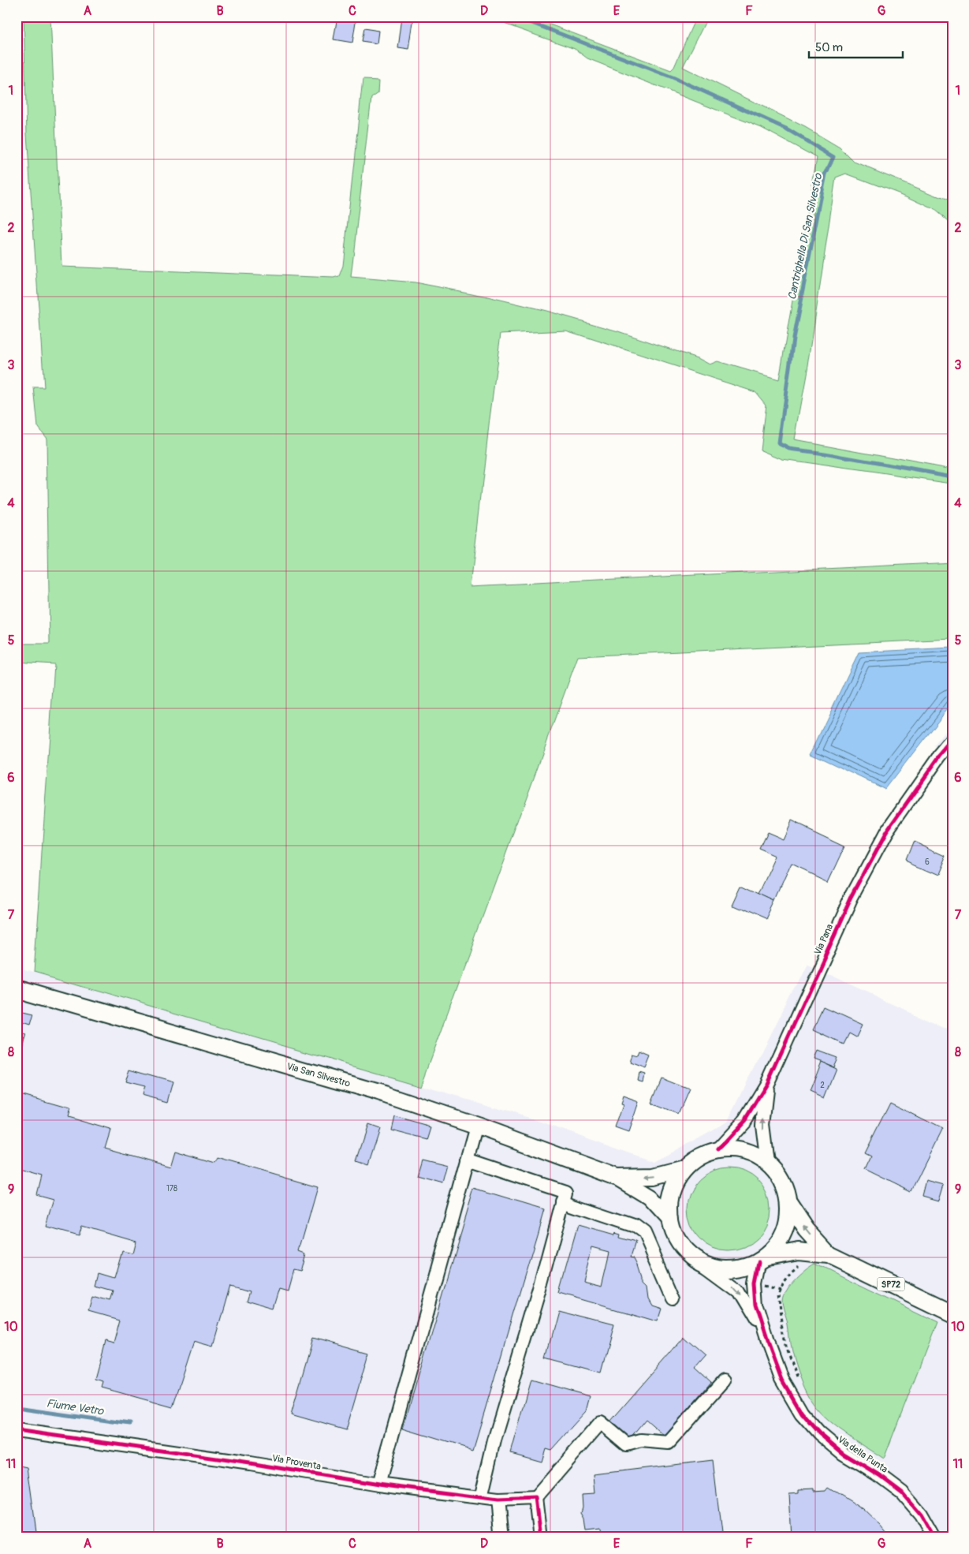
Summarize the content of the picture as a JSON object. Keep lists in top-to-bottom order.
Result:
{
  "streets": {
    "main road": ["Via San Silvestro", "SP72"],
    "street": ["Via Pana", "Via della Punta", "Via Proventa"]
  },
  "crossings": [
    ["Via Pana", "Via San Silvestro"],
    ["Via Pana", "SP72"],
    ["Via San Silvestro", "SP72"]
  ],
  "water": ["Cantrighella Di San Silvestro", "Fiume Vetro"],
  "house_numbers": ["6", "2", "178"],
  "scale_bar": "50 m",
  "grid": {
    "columns": [
      "A",
      "B",
      "C",
      "D",
      "E",
      "F",
      "G"
    ],
    "rows": [
      "1",
      "2",
      "3",
      "4",
      "5",
      "6",
      "7",
      "8",
      "9",
      "10",
      "11"
    ]
  }
}
